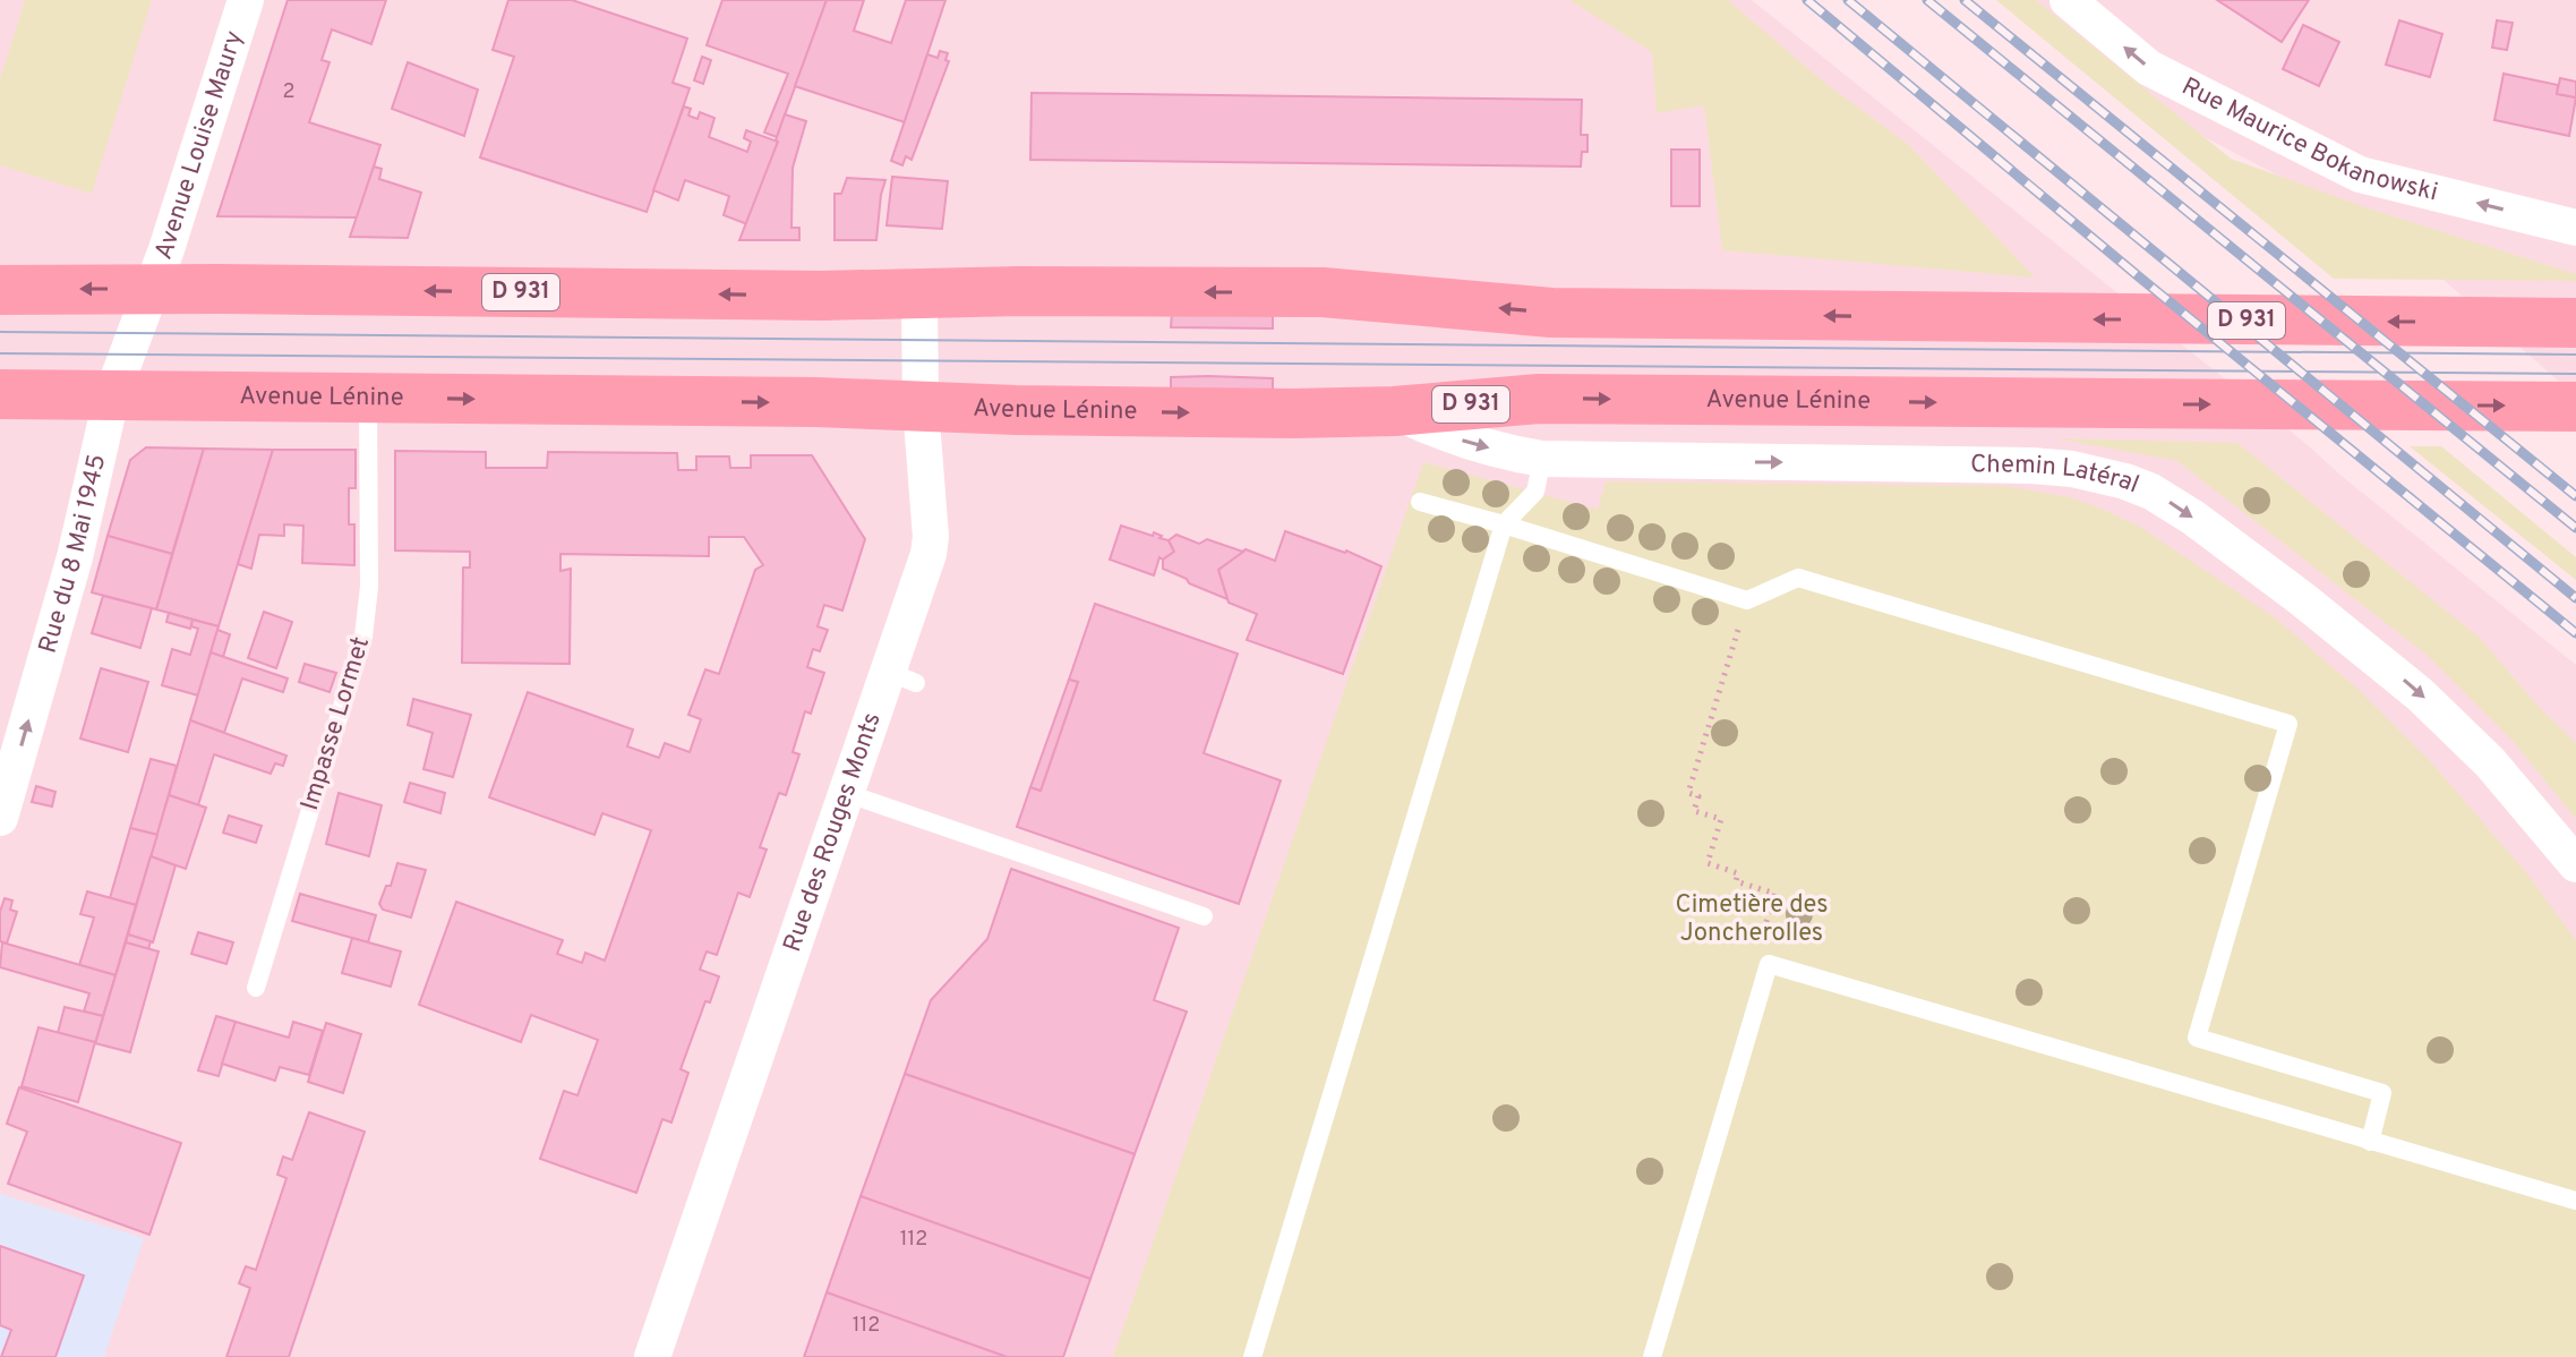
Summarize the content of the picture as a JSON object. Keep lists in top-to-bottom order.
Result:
{
  "streets": {
    "main road": ["D 931", "Avenue Lénine"],
    "street": [
      "Rue Maurice Bokanowski",
      "Avenue Louise Maury",
      "Chemin Latéral",
      "Rue du 8 Mai 1945",
      "Rue des Rouges Monts"
    ],
    "lane": ["Impasse Lormet"]
  },
  "crossings": [
    ["Avenue Louise Maury", "D 931"],
    ["Avenue Louise Maury", "Rue du 8 Mai 1945"],
    ["D 931", "Rue du 8 Mai 1945"],
    ["D 931", "Rue des Rouges Monts"],
    ["Avenue Lénine", "Chemin Latéral"],
    ["Avenue Lénine", "Rue du 8 Mai 1945"],
    ["Avenue Lénine", "Impasse Lormet"],
    ["Avenue Lénine", "Rue des Rouges Monts"]
  ],
  "one_way": ["Rue Maurice Bokanowski", "Chemin Latéral", "Rue du 8 Mai 1945"],
  "parks": ["Cimetière des Joncherolles"],
  "house_numbers": ["2", "112", "112"]
}
